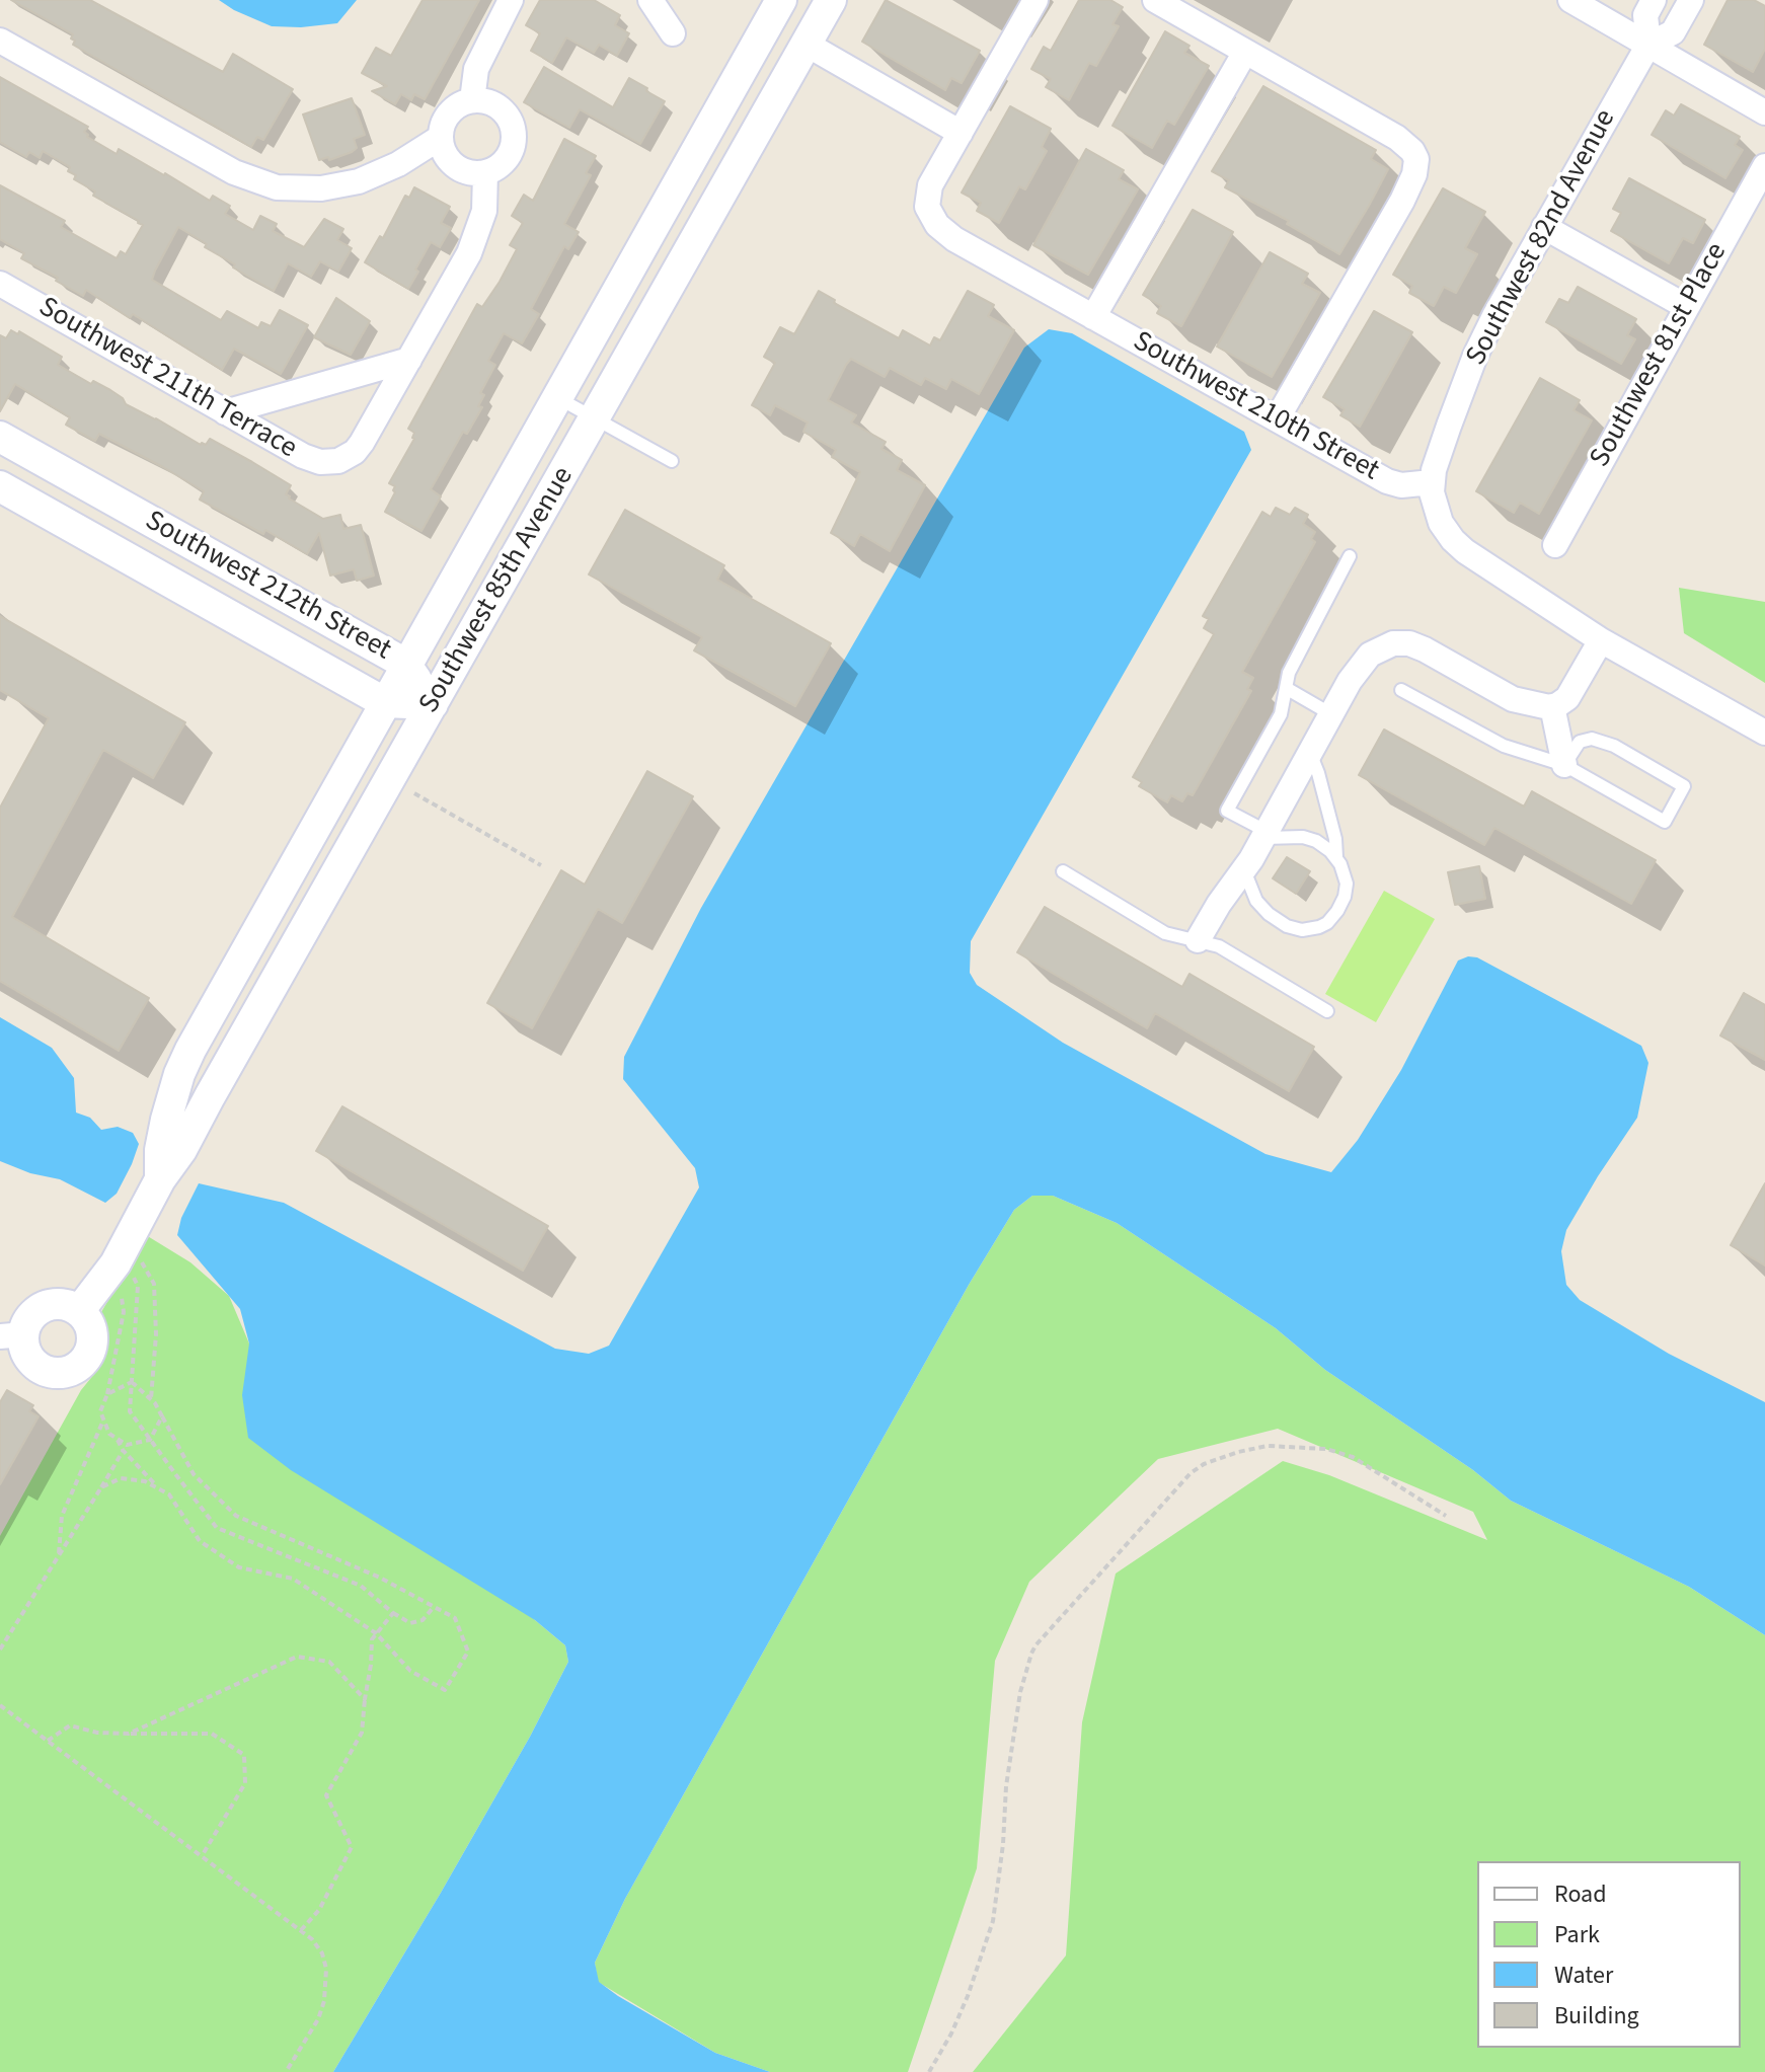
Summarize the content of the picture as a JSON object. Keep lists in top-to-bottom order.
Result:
{
  "streets": {
    "street": [
      "Southwest 82nd Avenue",
      "Southwest 81st Place",
      "Southwest 211th Terrace",
      "Southwest 210th Street",
      "Southwest 212th Street",
      "Southwest 85th Avenue"
    ]
  },
  "crossings": [
    ["Southwest 82nd Avenue", "Southwest 210th Street"],
    ["Southwest 212th Street", "Southwest 85th Avenue"]
  ],
  "legend": [
    "Road",
    "Park",
    "Water",
    "Building"
  ]
}
